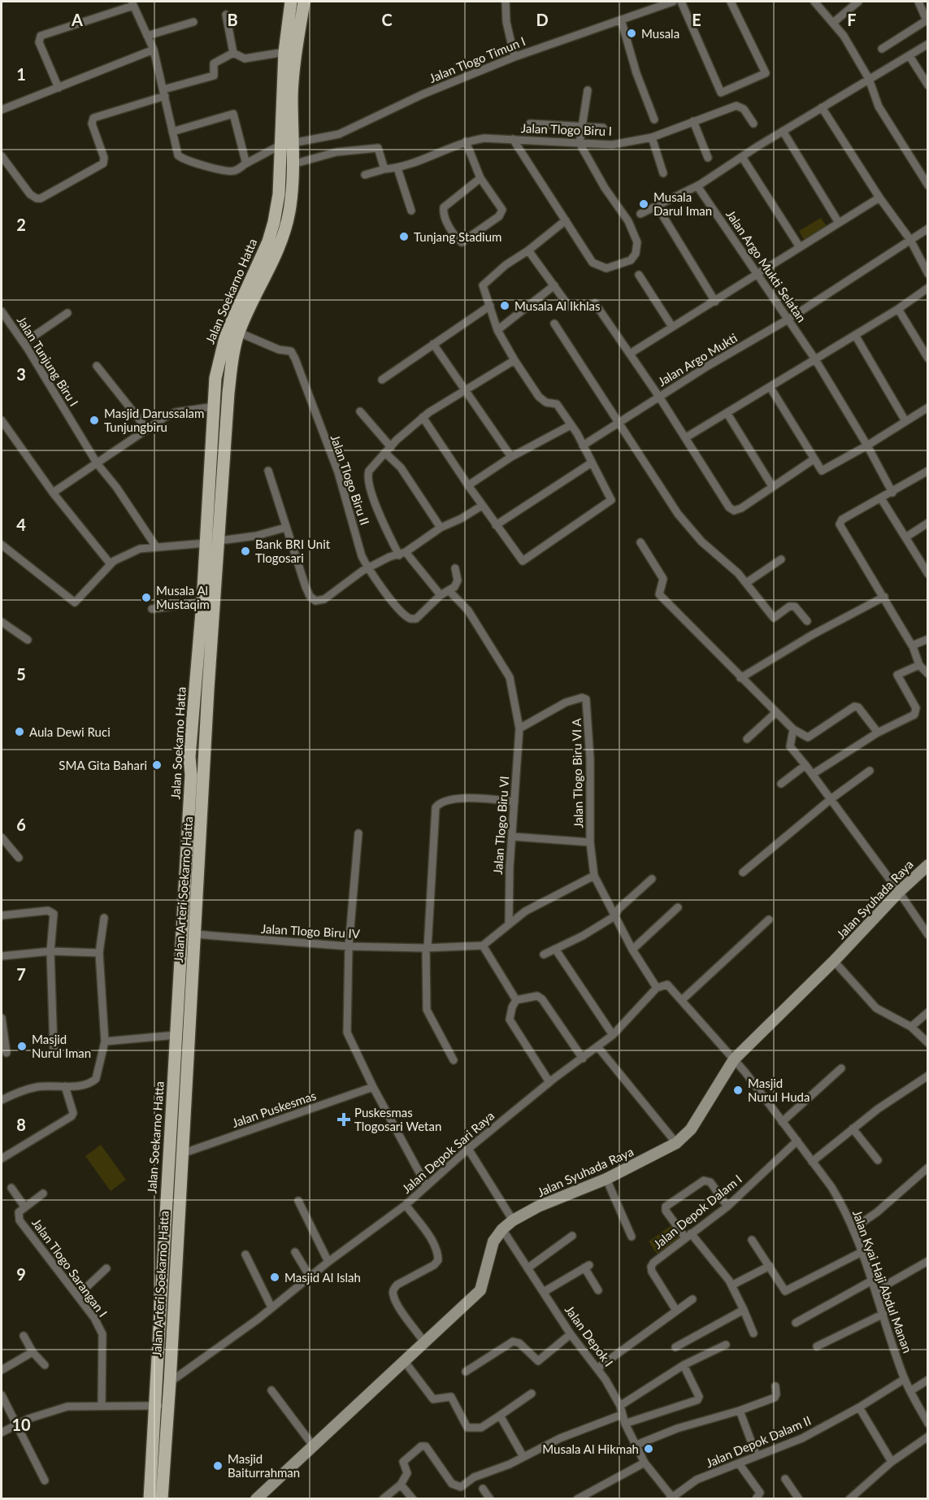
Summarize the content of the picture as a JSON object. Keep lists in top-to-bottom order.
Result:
{
  "streets": {
    "main road": ["Jalan Soekarno Hatta", "Jalan Arteri Soekarno Hatta"],
    "street": [
      "Jalan Tlogo Timun I",
      "Jalan Tlogo Biru I",
      "Jalan Argo Mukti Selatan",
      "Jalan Argo Mukti",
      "Jalan Tunjung Biru I",
      "Jalan Tlogo Biru II",
      "Jalan Tlogo Biru VI A",
      "Jalan Tlogo Biru VI",
      "Jalan Syuhada Raya",
      "Jalan Tlogo Biru IV",
      "Jalan Puskesmas",
      "Jalan Depok Sari Raya",
      "Jalan Depok Dalam I",
      "Jalan Tlogo Sarangan I",
      "Jalan Kyai Haji Abdul Manan",
      "Jalan Depok I",
      "Jalan Depok Dalam II"
    ]
  },
  "crossings": [
    ["Jalan Tlogo Timun I", "Jalan Soekarno Hatta"],
    ["Jalan Tlogo Timun I", "Jalan Arteri Soekarno Hatta"],
    ["Jalan Argo Mukti Selatan", "Jalan Argo Mukti"],
    ["Jalan Soekarno Hatta", "Jalan Arteri Soekarno Hatta"],
    ["Jalan Soekarno Hatta", "Jalan Depok Sari Raya"],
    ["Jalan Tlogo Biru II", "Jalan Arteri Soekarno Hatta"],
    ["Jalan Tlogo Biru VI A", "Jalan Tlogo Biru VI"],
    ["Jalan Tlogo Biru VI A", "Jalan Depok Sari Raya"],
    ["Jalan Arteri Soekarno Hatta", "Jalan Tlogo Biru IV"],
    ["Jalan Arteri Soekarno Hatta", "Jalan Puskesmas"],
    ["Jalan Arteri Soekarno Hatta", "Jalan Depok Sari Raya"],
    ["Jalan Syuhada Raya", "Jalan Kyai Haji Abdul Manan"],
    ["Jalan Syuhada Raya", "Jalan Depok I"],
    ["Jalan Depok Dalam I", "Jalan Kyai Haji Abdul Manan"],
    ["Jalan Kyai Haji Abdul Manan", "Jalan Depok Dalam II"],
    ["Jalan Depok I", "Jalan Depok Dalam II"]
  ],
  "places": {
    "other": [
      "Musala",
      "Musala Darul Iman",
      "Tunjang Stadium",
      "Musala Al Ikhlas",
      "Masjid Darussalam Tunjungbiru",
      "Bank BRI Unit Tlogosari",
      "Musala Al Mustaqim",
      "Aula Dewi Ruci",
      "SMA Gita Bahari",
      "Masjid Nurul Iman",
      "Masjid Nurul Huda",
      "Masjid Al Islah",
      "Musala Al Hikmah",
      "Masjid Baiturrahman"
    ],
    "health": ["Puskesmas Tlogosari Wetan"]
  },
  "grid": {
    "columns": [
      "A",
      "B",
      "C",
      "D",
      "E",
      "F"
    ],
    "rows": [
      "1",
      "2",
      "3",
      "4",
      "5",
      "6",
      "7",
      "8",
      "9",
      "10"
    ]
  }
}
